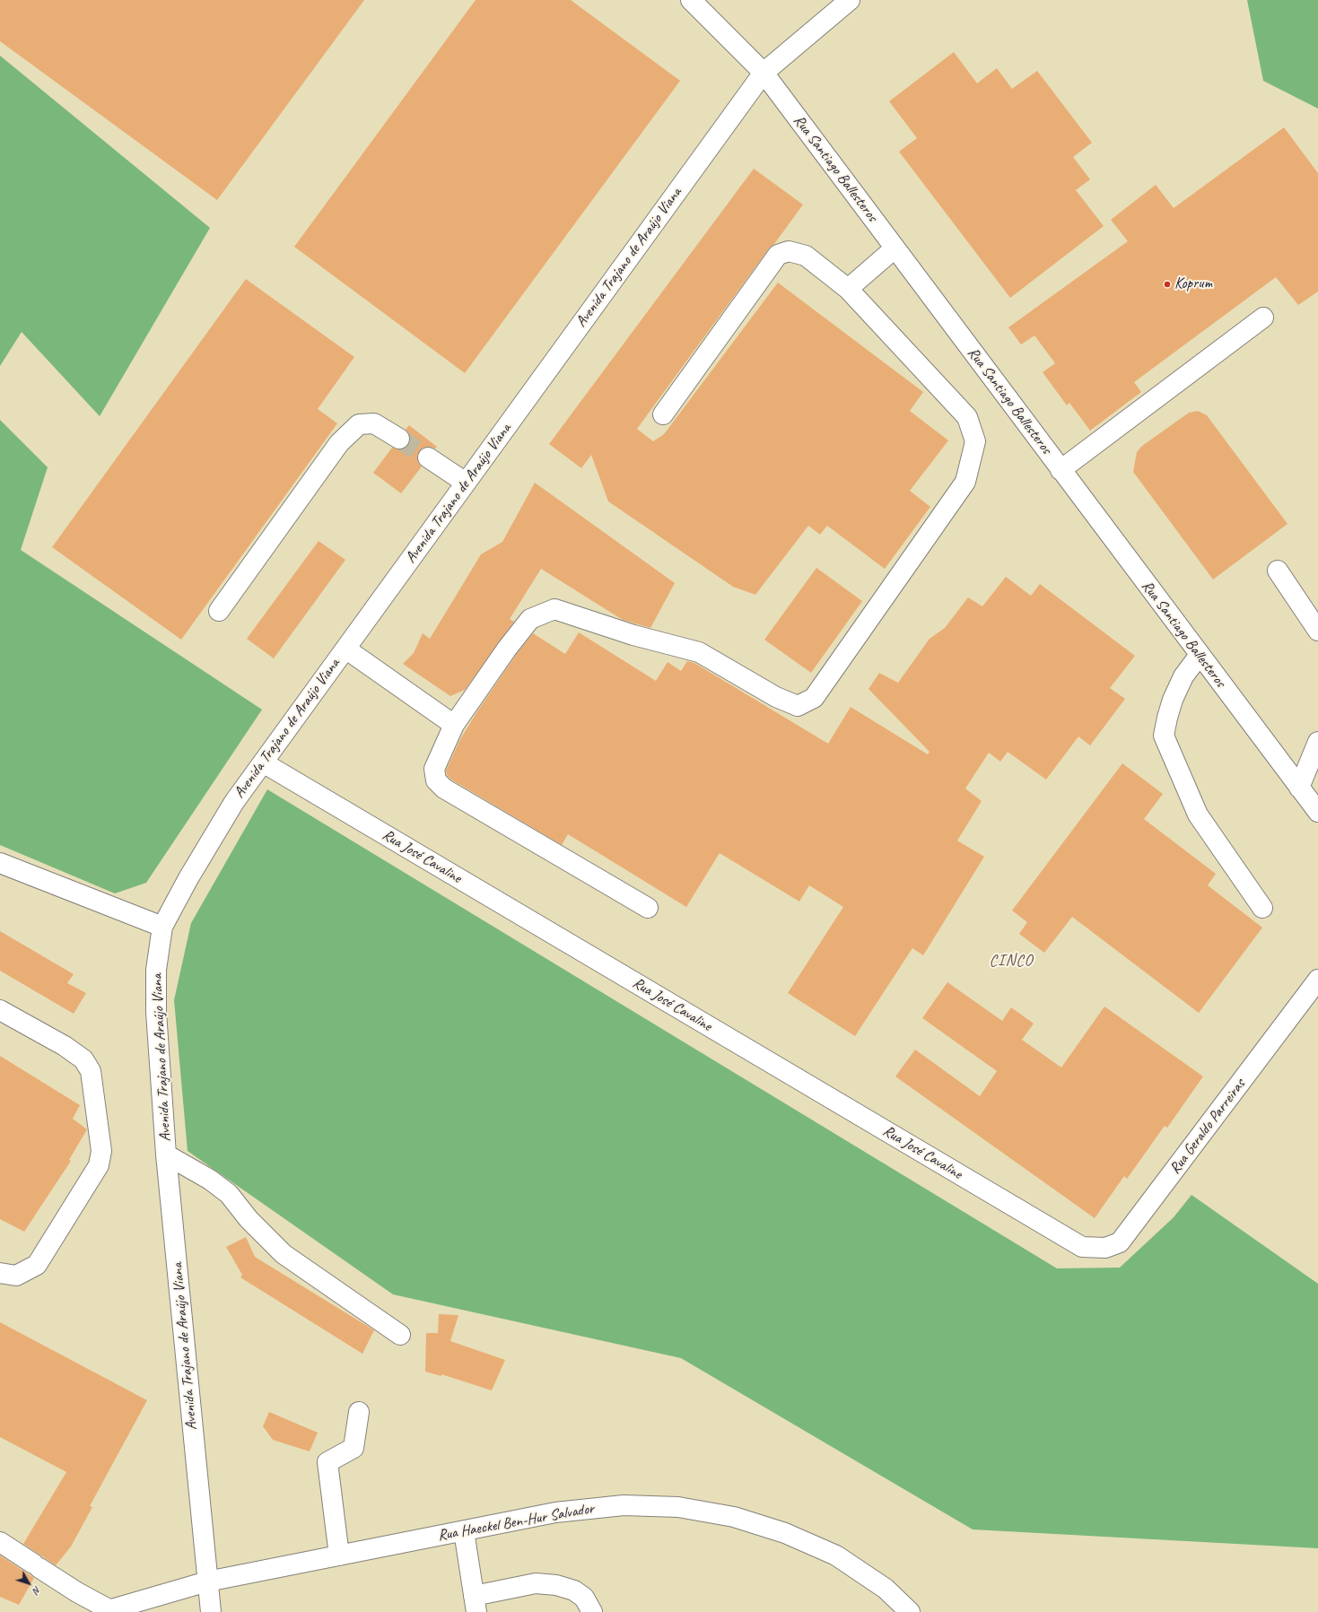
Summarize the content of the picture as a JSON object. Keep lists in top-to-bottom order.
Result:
{
  "streets": {
    "street": [
      "Rua Santiago Ballesteros",
      "Avenida Trajano de Araújo Viana",
      "Rua José Cavaline",
      "Rua Geraldo Parreiras",
      "Rua Haeckel Ben-Hur Salvador"
    ]
  },
  "crossings": [
    ["Rua Santiago Ballesteros", "Avenida Trajano de Araújo Viana"],
    ["Avenida Trajano de Araújo Viana", "Rua José Cavaline"],
    ["Avenida Trajano de Araújo Viana", "Rua Haeckel Ben-Hur Salvador"],
    ["Rua José Cavaline", "Rua Geraldo Parreiras"]
  ],
  "districts": ["CINCO"],
  "places": ["Koprum"],
  "north": "bottom right"
}
